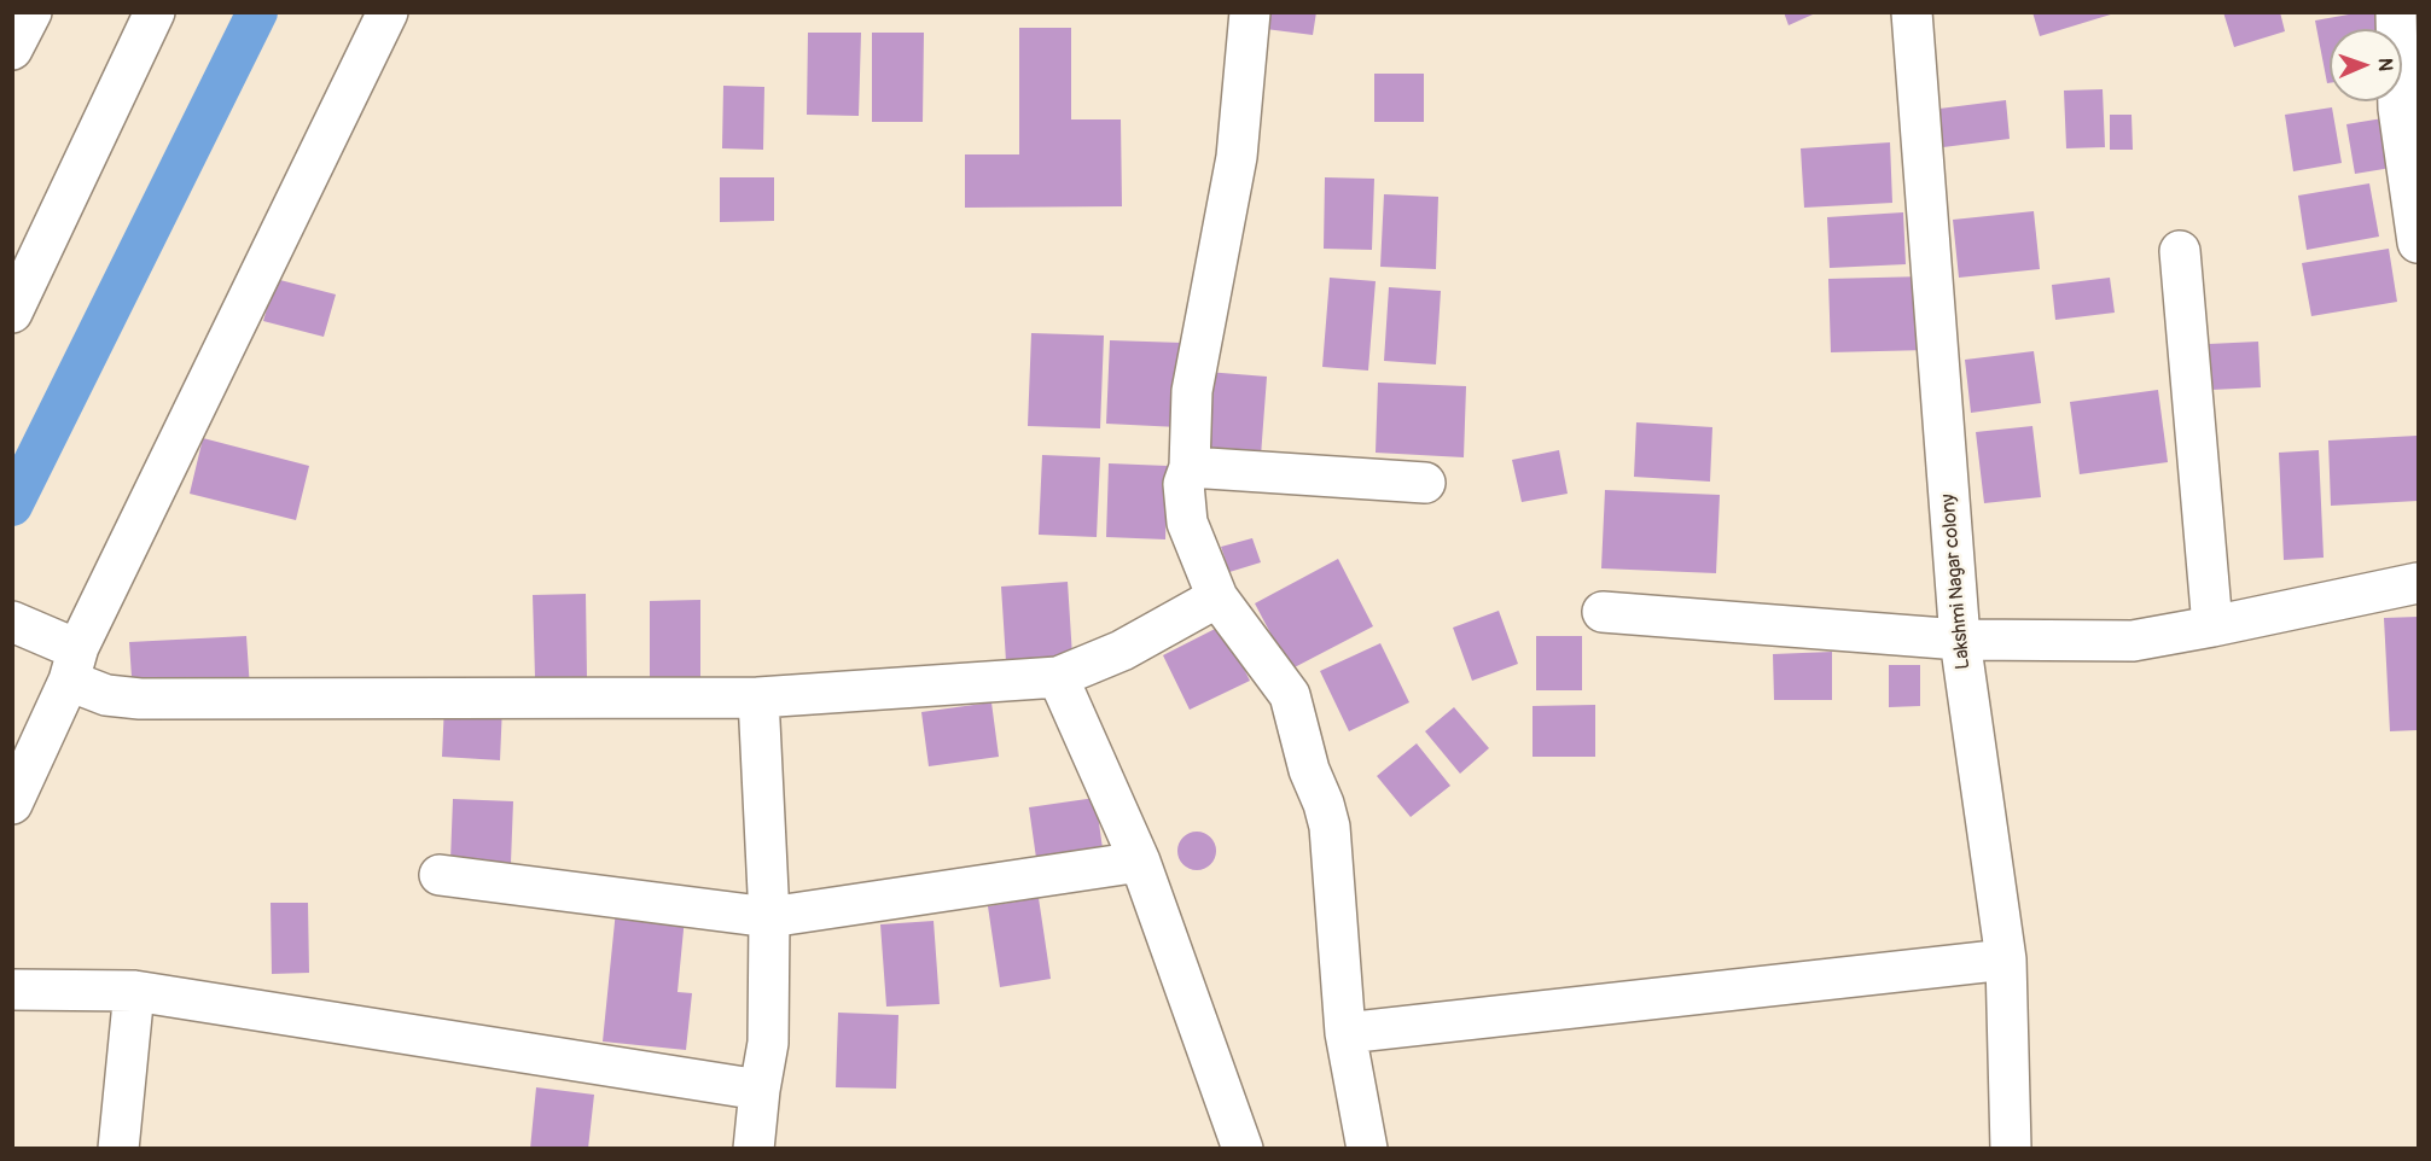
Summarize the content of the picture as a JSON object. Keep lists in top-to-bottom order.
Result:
{
  "streets": {
    "main road": ["Lakshmi Nagar colony"]
  },
  "north": "right"
}
